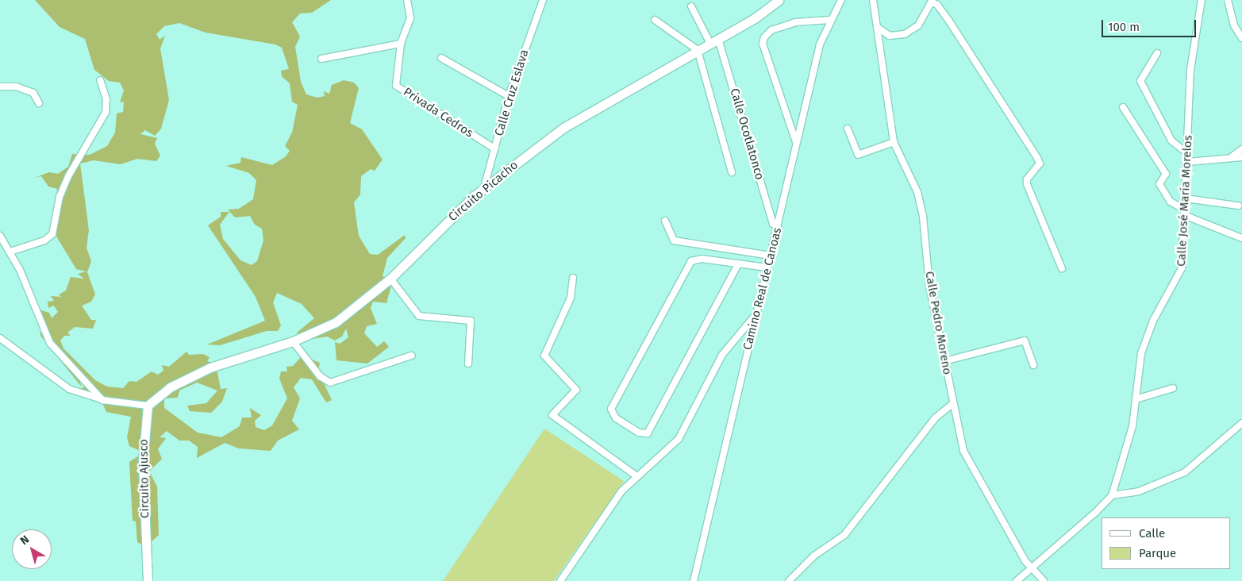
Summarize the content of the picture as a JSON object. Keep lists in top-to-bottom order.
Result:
{
  "streets": {
    "main road": ["Circuito Picacho", "Circuito Ajusco"],
    "street": [
      "Calle Cruz Eslava",
      "Privada Cedros",
      "Calle Ocotlatonco",
      "Calle José María Morelos",
      "Camino Real de Canoas",
      "Calle Pedro Moreno"
    ]
  },
  "crossings": [
    ["Calle Cruz Eslava", "Privada Cedros"],
    ["Calle Cruz Eslava", "Circuito Picacho"],
    ["Calle Ocotlatonco", "Circuito Picacho"],
    ["Calle Ocotlatonco", "Camino Real de Canoas"],
    ["Circuito Picacho", "Circuito Ajusco"],
    ["Calle José María Morelos", "Calle Pedro Moreno"]
  ],
  "legend": ["Calle", "Parque"],
  "scale_bar": "100 m",
  "north": "top left"
}
